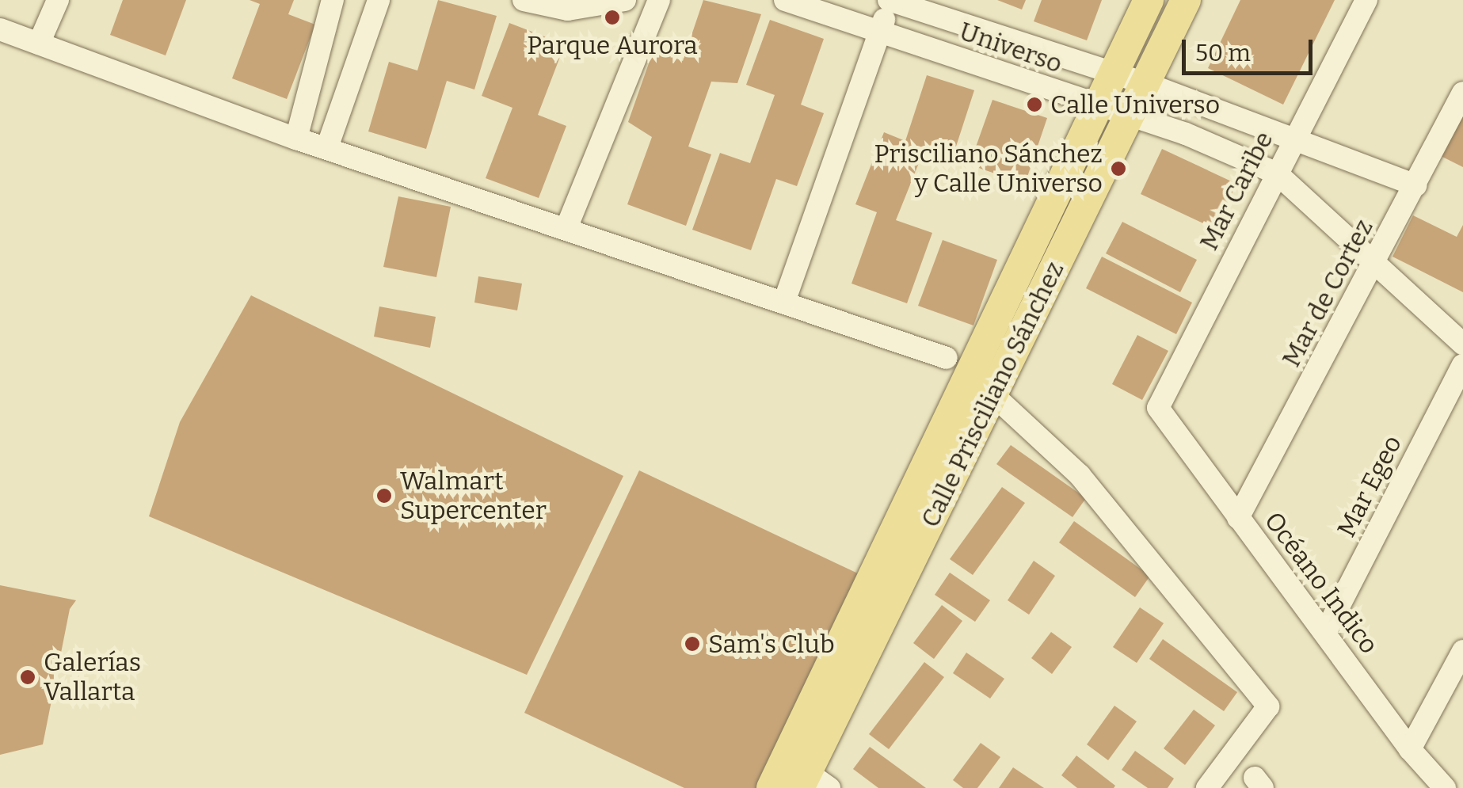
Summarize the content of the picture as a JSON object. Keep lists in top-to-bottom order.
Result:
{
  "streets": {
    "main road": ["Calle Prisciliano Sánchez"],
    "street": [
      "Universo",
      "Mar Caribe",
      "Mar de Cortez",
      "Mar Egeo",
      "Océano Indico"
    ]
  },
  "crossings": [
    ["Universo", "Mar Caribe"],
    ["Universo", "Mar de Cortez"],
    ["Universo", "Calle Prisciliano Sánchez"],
    ["Mar Caribe", "Océano Indico"],
    ["Mar de Cortez", "Océano Indico"],
    ["Mar Egeo", "Océano Indico"]
  ],
  "places": [
    "Parque Aurora",
    "Calle Universo",
    "Prisciliano Sánchez y Calle Universo",
    "Walmart Supercenter",
    "Sam's Club",
    "Galerías Vallarta"
  ],
  "scale_bar": "50 m"
}
